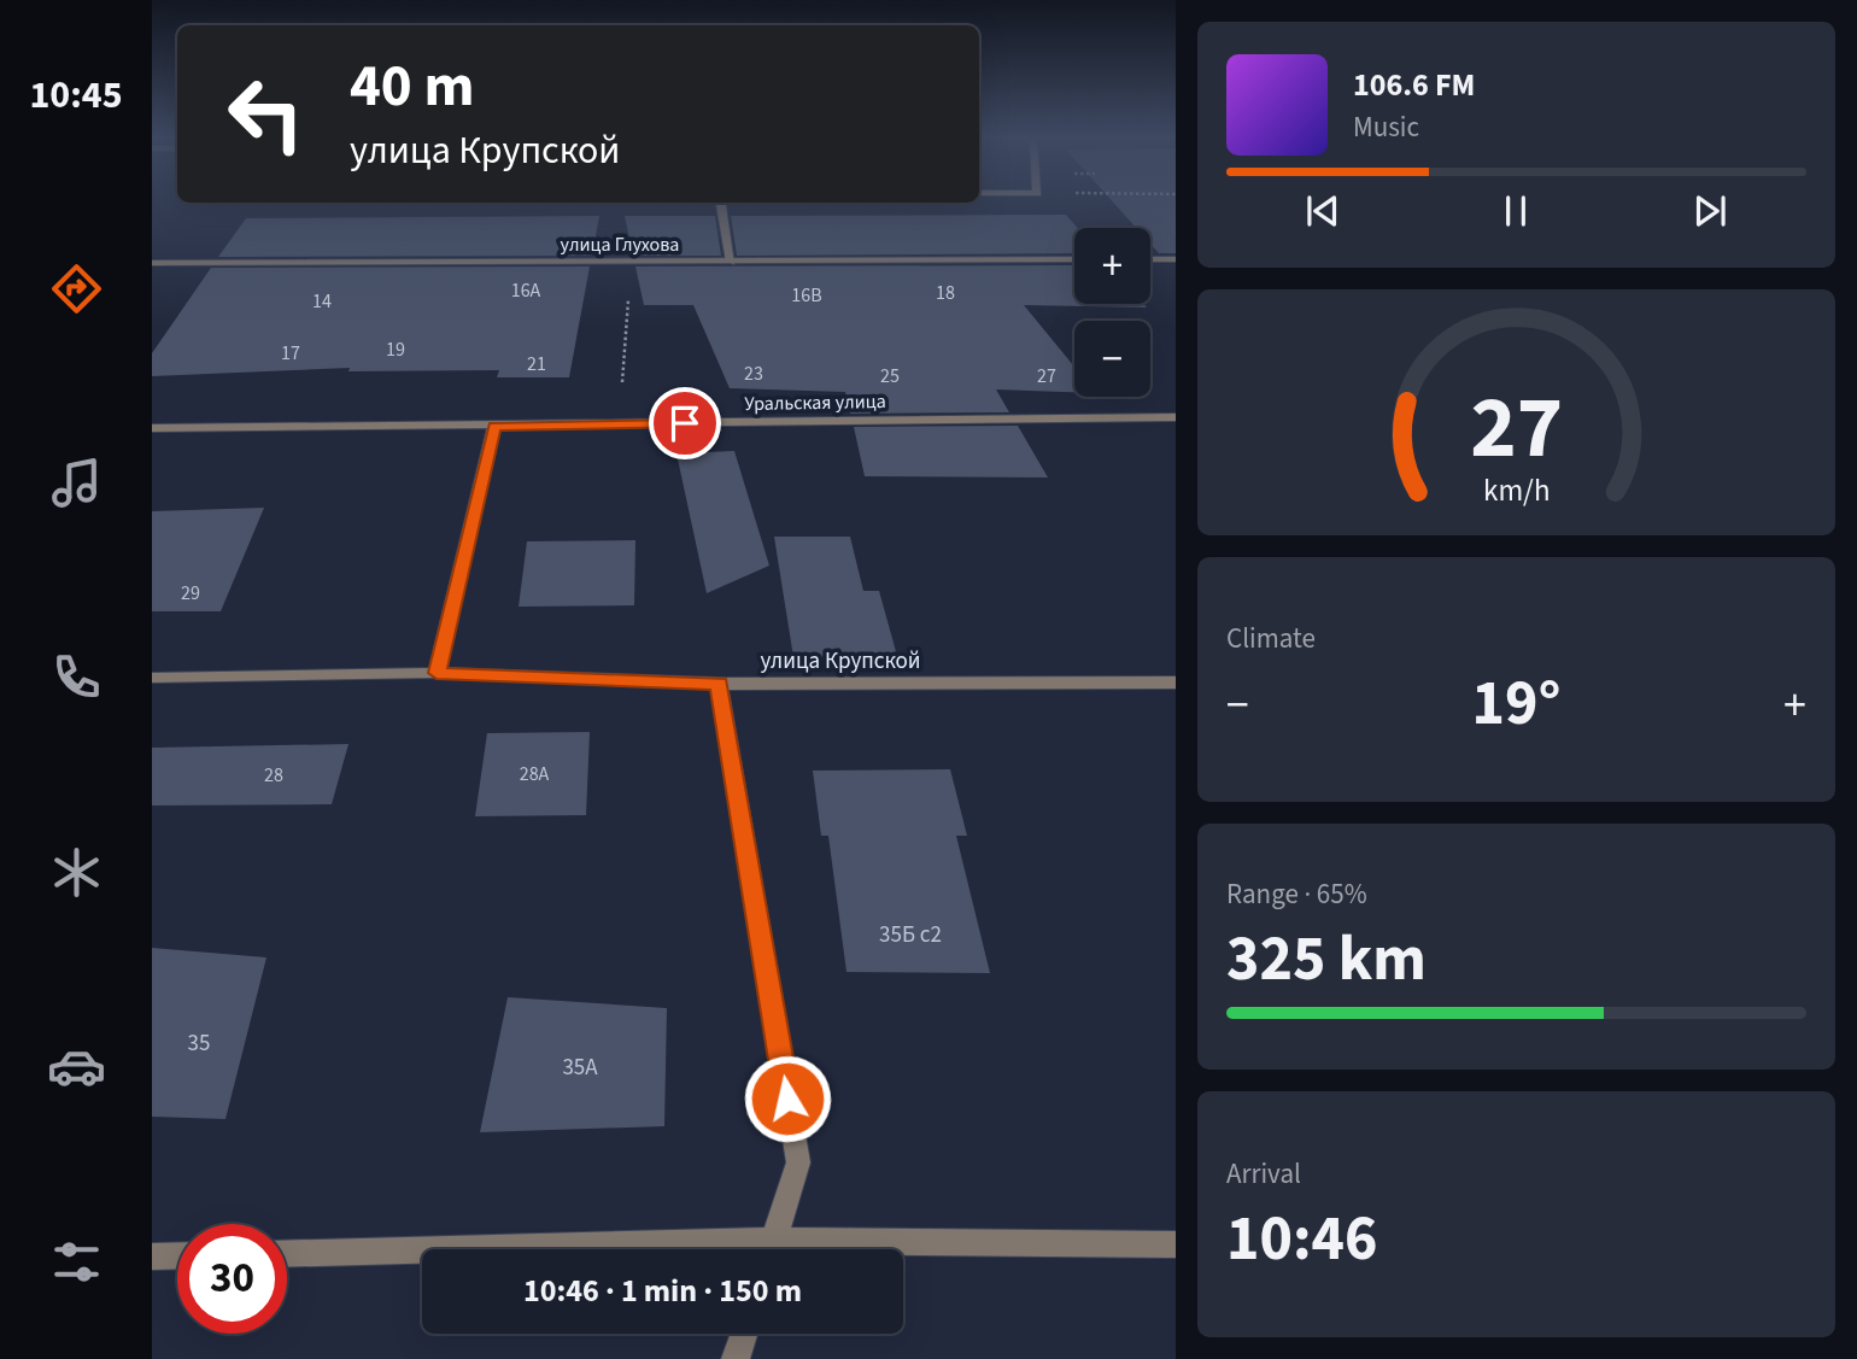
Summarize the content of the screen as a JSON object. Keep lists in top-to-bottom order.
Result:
{
  "streets": {
    "street": ["улица Глухова", "Уральская улица", "улица Крупской"]
  },
  "house_numbers": [
    "16А",
    "18",
    "16В",
    "14",
    "19",
    "17",
    "21",
    "23",
    "25",
    "27",
    "29",
    "28А",
    "28",
    "35Б с2",
    "35",
    "35А"
  ],
  "page": {
    "tabs": "10:45",
    "turn": ["40 m", "улица Крупской"],
    "song": ["106.6 FM", "Music"],
    "map_buttons": ["+", "−"],
    "tile": [
      "Climate",
      ["Range · 65%", "325 km"],
      ["Arrival", "10:46"]
    ],
    "heat": ["−", "19°", "+"],
    "limit": "30",
    "trip": "10:46 · 1 min · 150 m",
    "gauge": ["27", "km/h"]
  }
}
